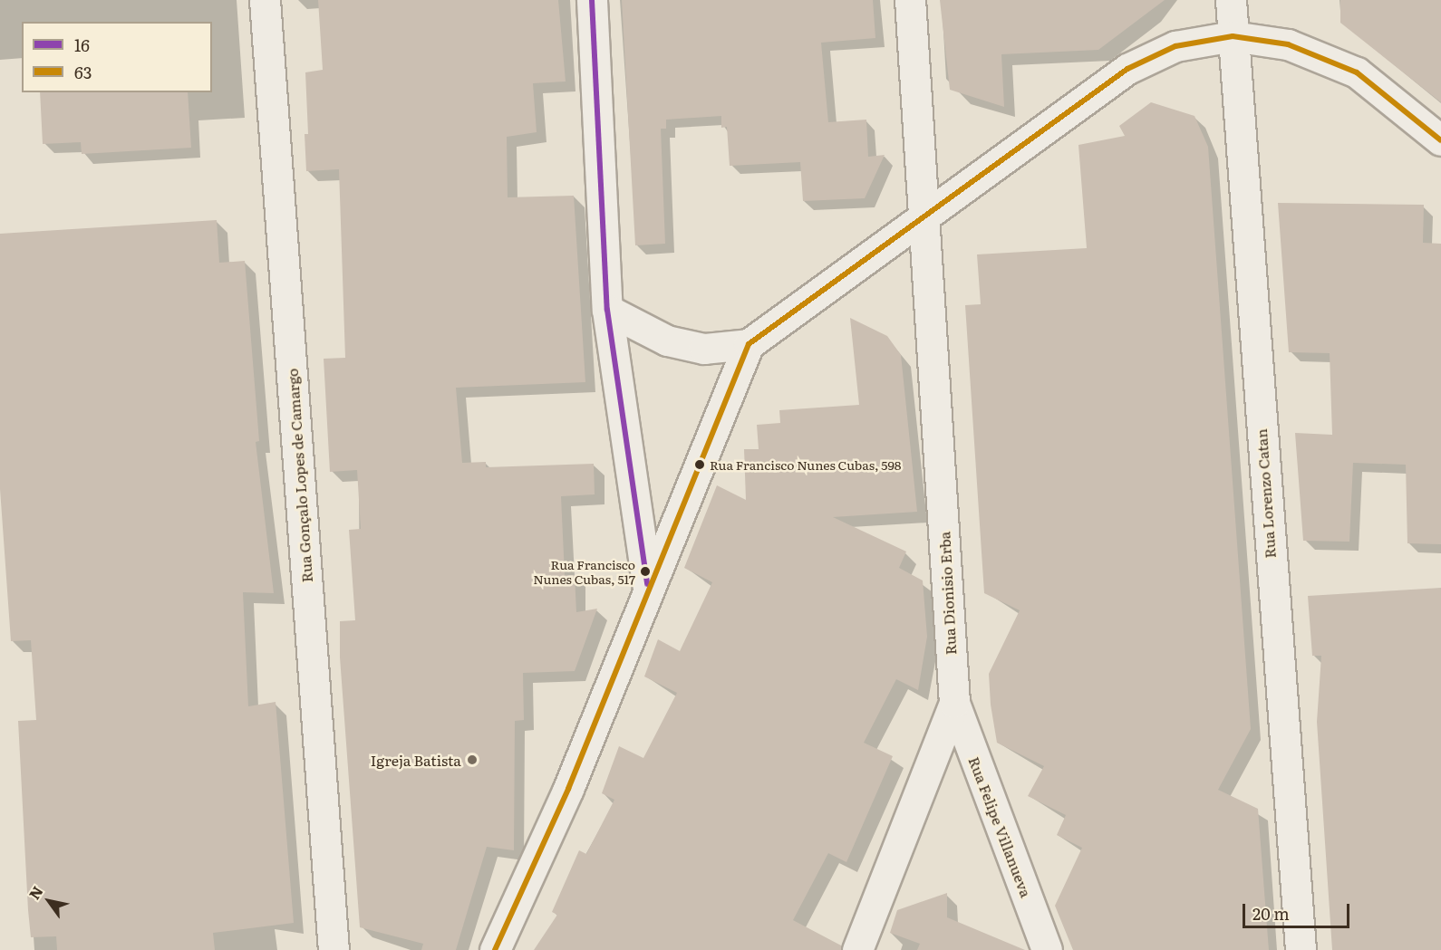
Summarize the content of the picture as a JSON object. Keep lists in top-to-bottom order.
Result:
{
  "streets": {
    "street": [
      "Rua Gonçalo Lopes de Camargo",
      "Rua Lorenzo Catan",
      "Rua Dionisio Erba",
      "Rua Felipe Villanueva"
    ]
  },
  "crossings": [
    ["Rua Dionisio Erba", "Rua Felipe Villanueva"]
  ],
  "places": ["Rua Francisco Nunes Cubas, 598", "Rua Francisco Nunes Cubas, 517", "Igreja Batista"],
  "lines": ["transit line 16", "transit line 63"],
  "legend": ["16", "63"],
  "scale_bar": "20 m",
  "north": "top left"
}
